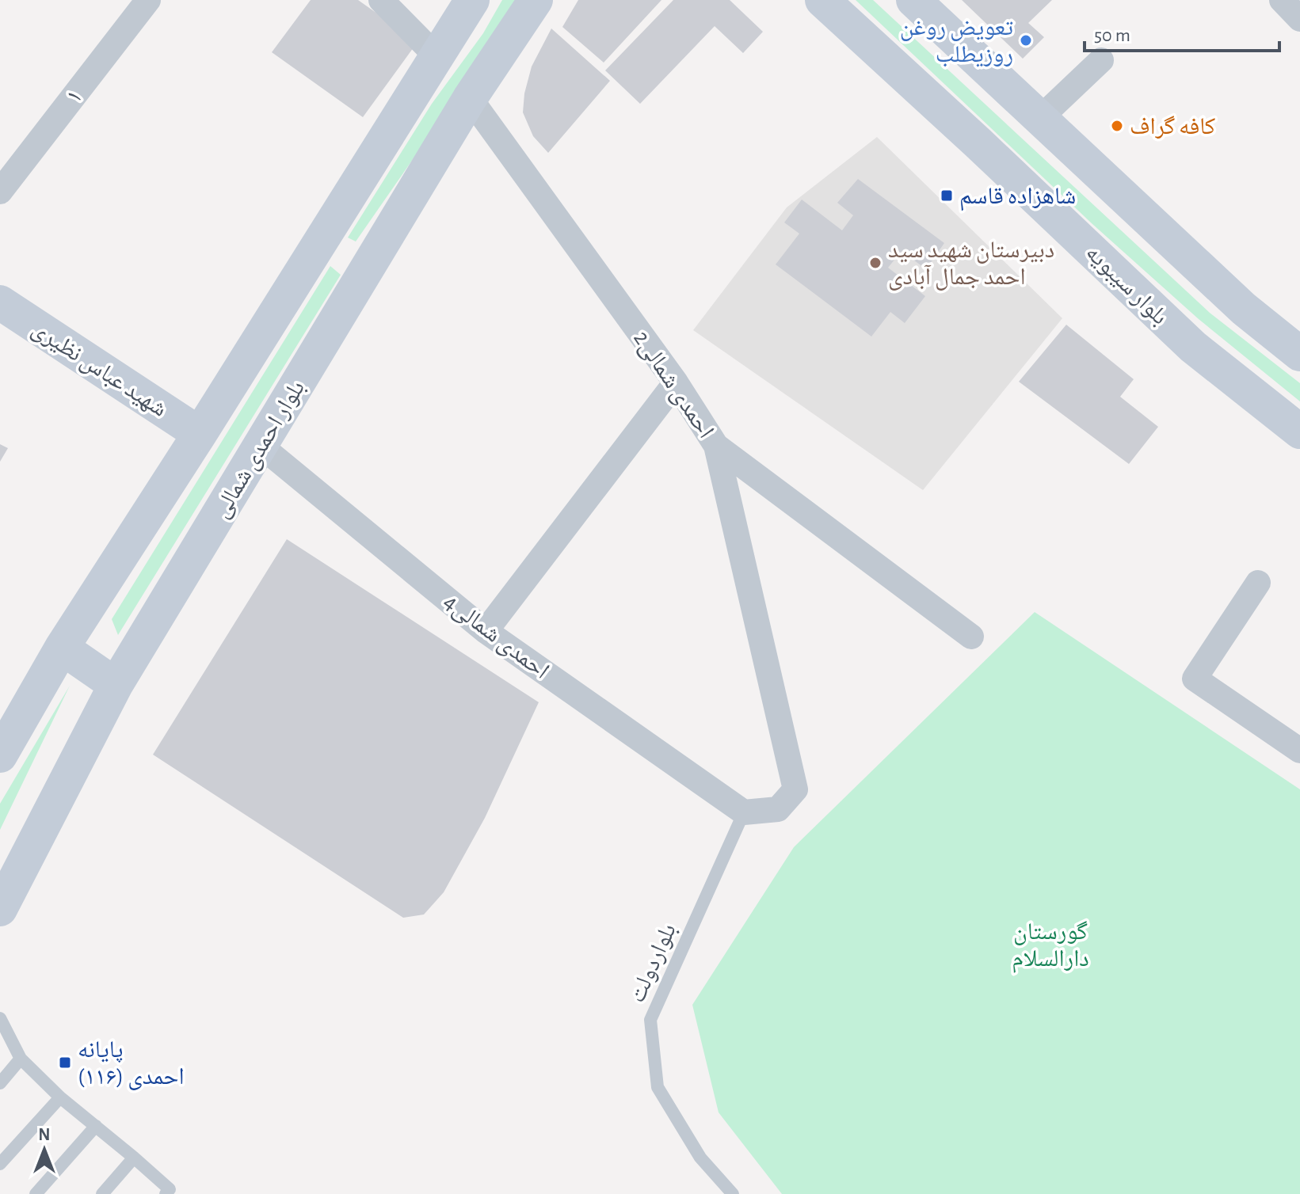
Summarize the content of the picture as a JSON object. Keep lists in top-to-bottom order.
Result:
{
  "streets": {
    "main road": ["بلوار سیبویه", "شهید عباس نظیری", "بلوار احمدی شمالی"],
    "street": ["۱", "2احمدی شمالی", "4احمدی شمالی"],
    "lane": ["بلواردولت"]
  },
  "crossings": [
    ["2احمدی شمالی", "بلوار احمدی شمالی"],
    ["2احمدی شمالی", "4احمدی شمالی"],
    ["2احمدی شمالی", "بلواردولت"],
    ["بلوار احمدی شمالی", "4احمدی شمالی"],
    ["4احمدی شمالی", "بلواردولت"]
  ],
  "parks": ["گورستان دارالسلام"],
  "places": {
    "other": ["تعویض روغن روزیطلب", "کافه گراف", "دبیرستان شهید سید احمد جمال آبادی"],
    "transit": ["شاهزاده قاسم", "پایانه احمدی (۱۱۶)"]
  },
  "scale_bar": "50 m",
  "north": "top"
}
